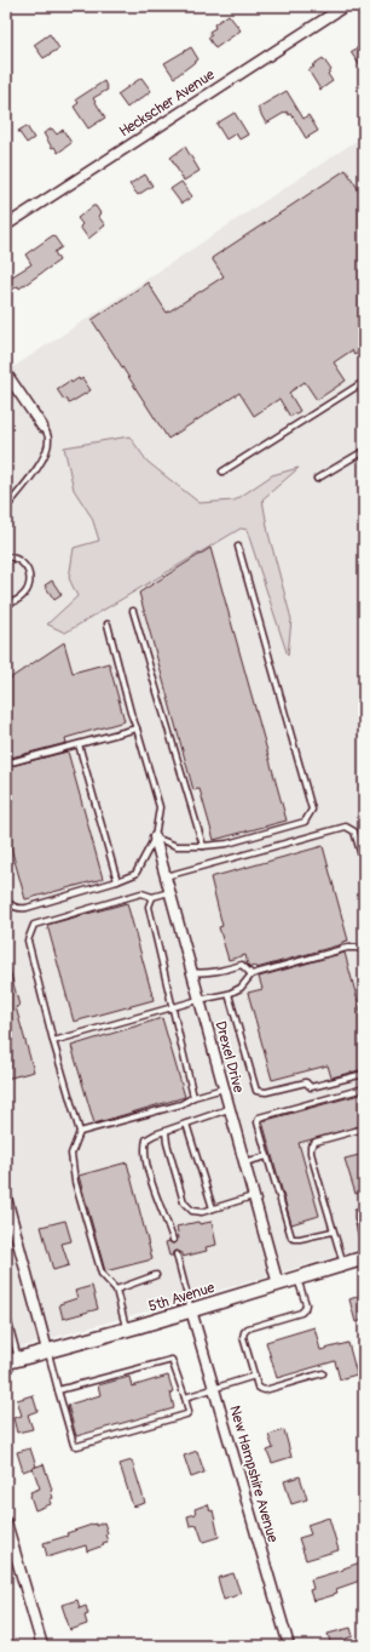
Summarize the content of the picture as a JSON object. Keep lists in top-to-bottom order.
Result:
{
  "streets": {
    "main road": ["5th Avenue"],
    "street": ["Heckscher Avenue", "Drexel Drive", "New Hampshire Avenue"]
  },
  "crossings": [
    ["Drexel Drive", "5th Avenue"],
    ["5th Avenue", "New Hampshire Avenue"]
  ]
}
